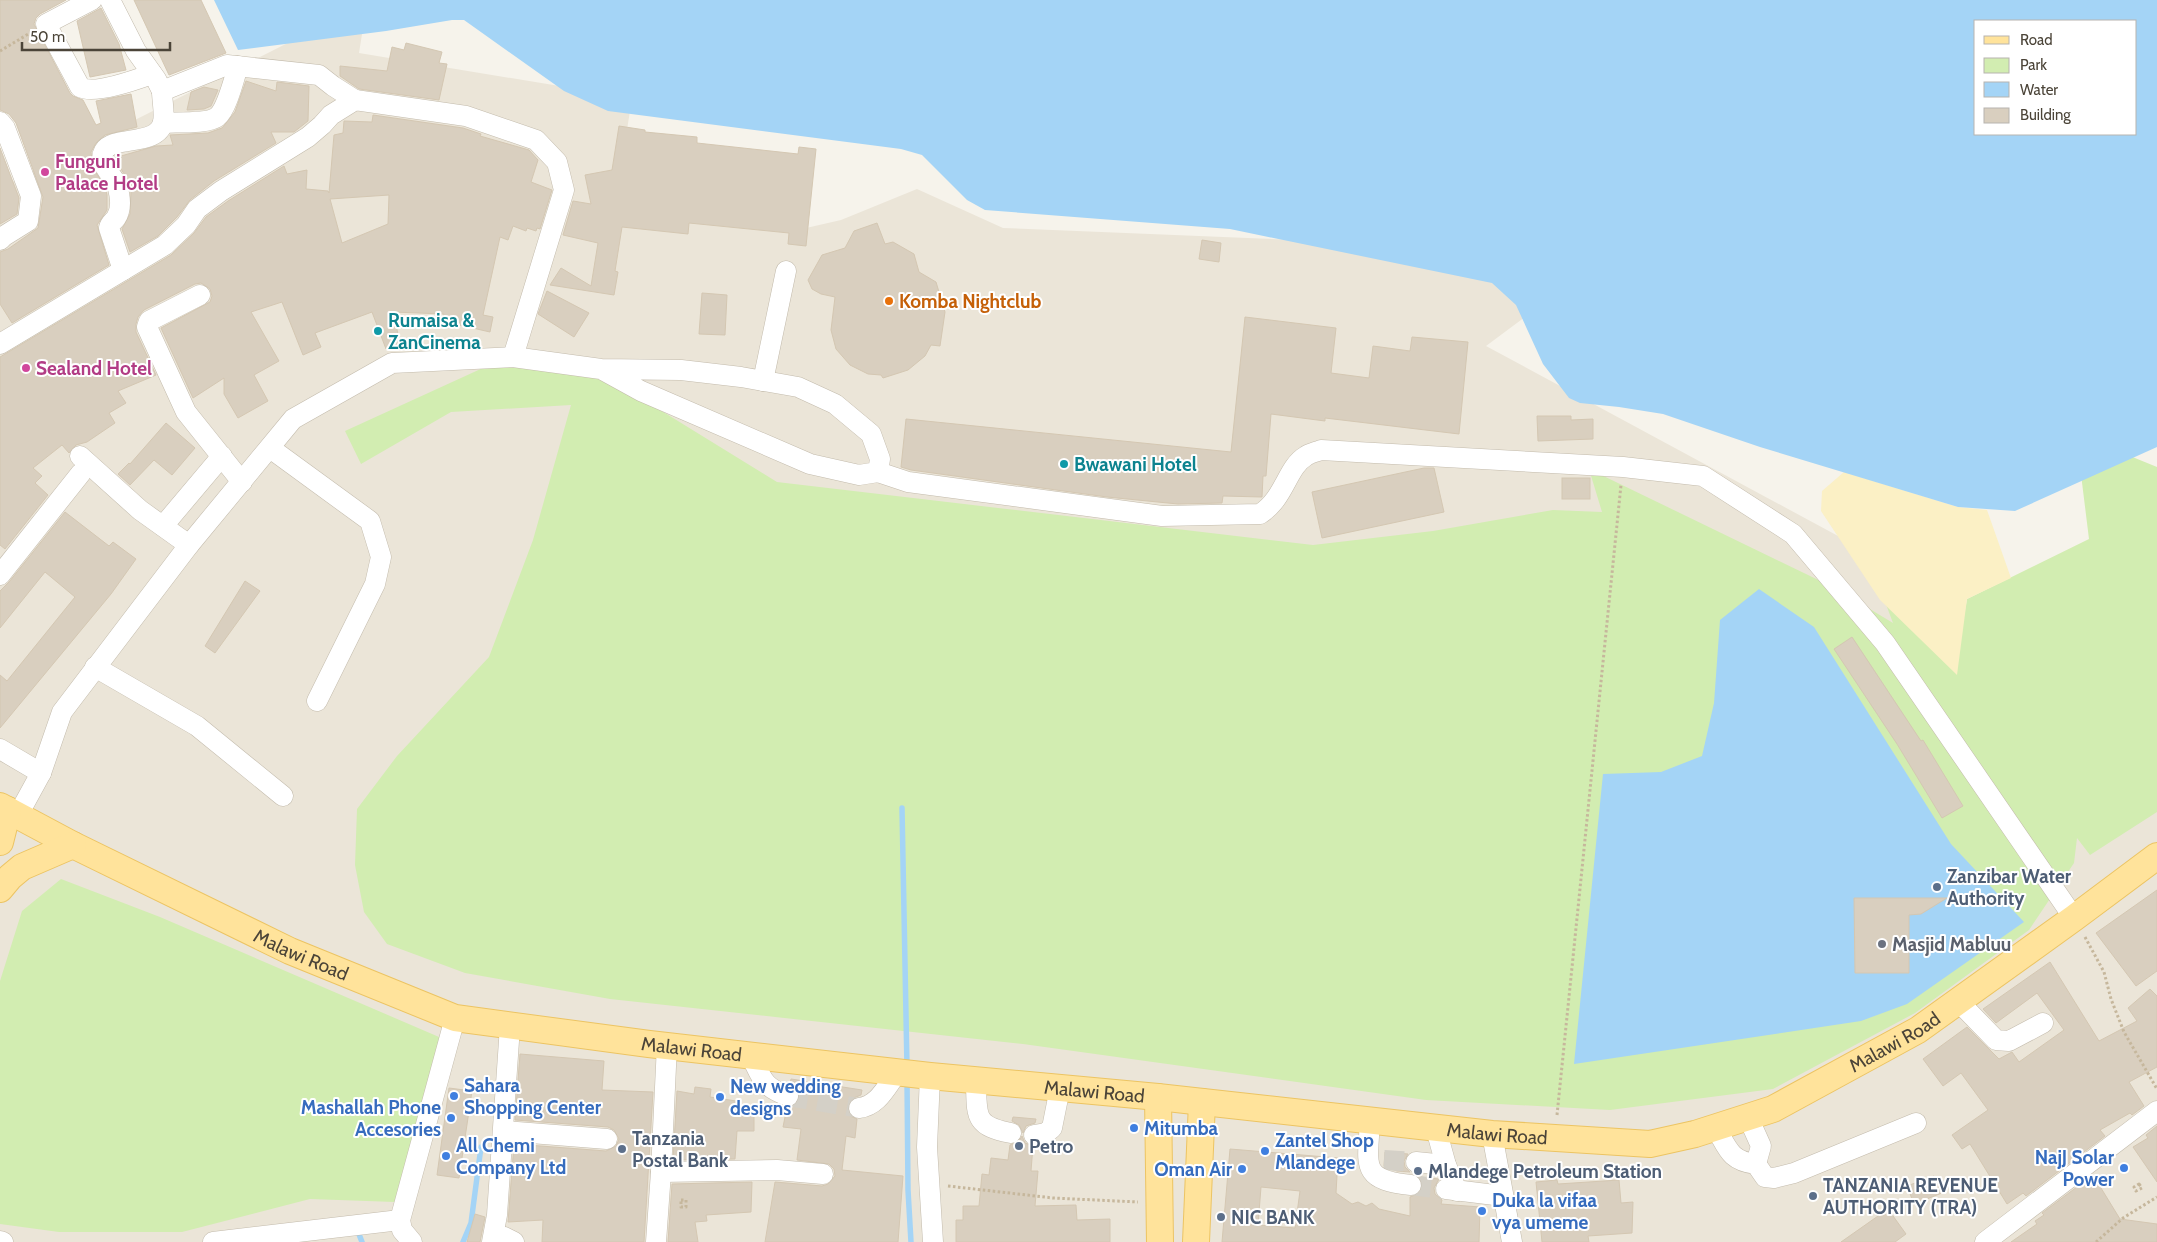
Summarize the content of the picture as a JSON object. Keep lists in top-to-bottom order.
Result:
{
  "streets": {
    "main road": ["Malawi Road"]
  },
  "places": [
    "Funguni Palace Hotel",
    "Komba Nightclub",
    "Rumaisa & ZanCinema",
    "Sealand Hotel",
    "Bwawani Hotel",
    "Zanzibar Water Authority",
    "Masjid Mabluu",
    "Sahara Shopping Center",
    "New wedding designs",
    "Mashallah Phone Accesories",
    "Mitumba",
    "Petro",
    "Tanzania Postal Bank",
    "Zantel Shop Mlandege",
    "All Chemi Company Ltd",
    "NajJ Solar Power",
    "Oman Air",
    "Mlandege Petroleum Station",
    "TANZANIA REVENUE AUTHORITY (TRA)",
    "Duka la vifaa vya umeme",
    "NIC BANK"
  ],
  "legend": [
    "Road",
    "Park",
    "Water",
    "Building"
  ],
  "scale_bar": "50 m"
}
